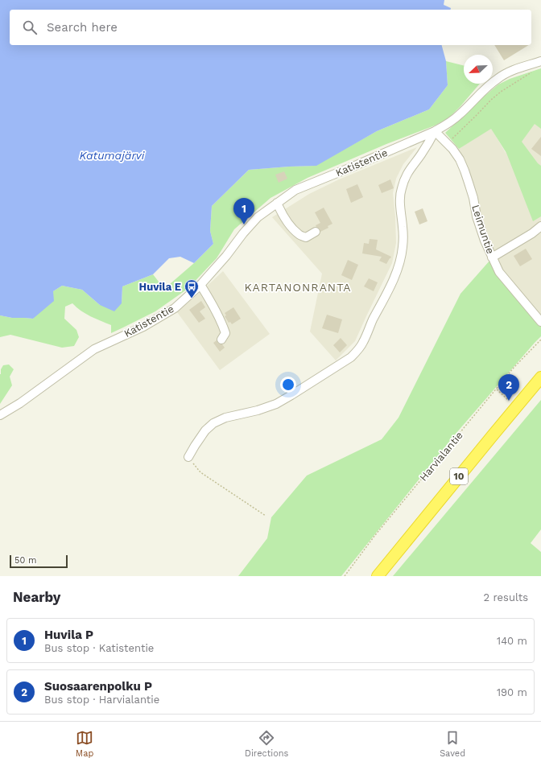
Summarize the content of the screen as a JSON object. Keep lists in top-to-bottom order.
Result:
{
  "streets": {
    "highway": ["10"],
    "street": ["Katistentie", "Leimuntie"],
    "path": ["Harvialantie"]
  },
  "crossings": [
    ["Katistentie", "Leimuntie"]
  ],
  "districts": ["KARTANONRANTA"],
  "water": ["Katumajärvi"],
  "places": {
    "bus stop": ["Huvila E"]
  },
  "scale_bar": "50 m",
  "north": "bottom left",
  "page": {
    "search": "Search here",
    "pins": ["1", "2"],
    "scale": "50 m",
    "heading": ["Nearby", "2 results"],
    "list": [
      {
        "mark": "1",
        "name": "Huvila P",
        "note": "Bus stop · Katistentie",
        "value": "140 m"
      },
      {
        "mark": "2",
        "name": "Suosaarenpolku P",
        "note": "Bus stop · Harvialantie",
        "value": "190 m"
      }
    ],
    "nav": ["Map", "Directions", "Saved"]
  }
}
